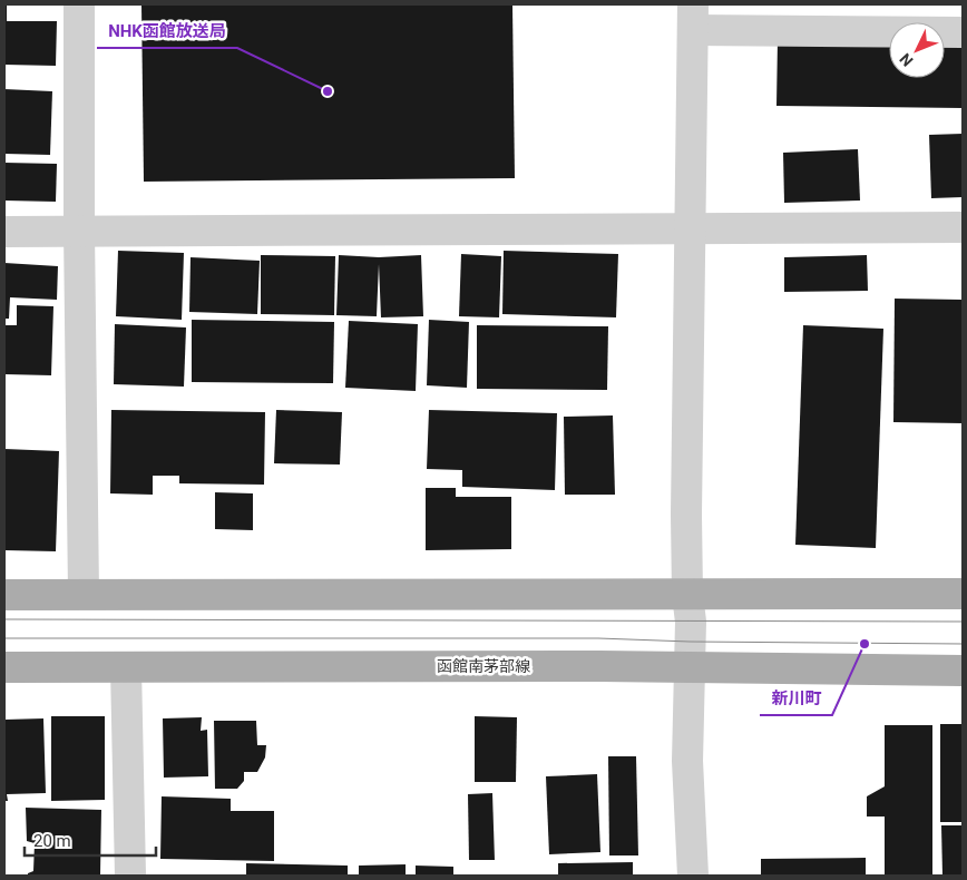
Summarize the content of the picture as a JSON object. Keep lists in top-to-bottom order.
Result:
{
  "streets": {
    "main road": ["函館南茅部線"]
  },
  "places": ["NHK函館放送局", "新川町"],
  "scale_bar": "20 m",
  "north": "bottom left"
}
